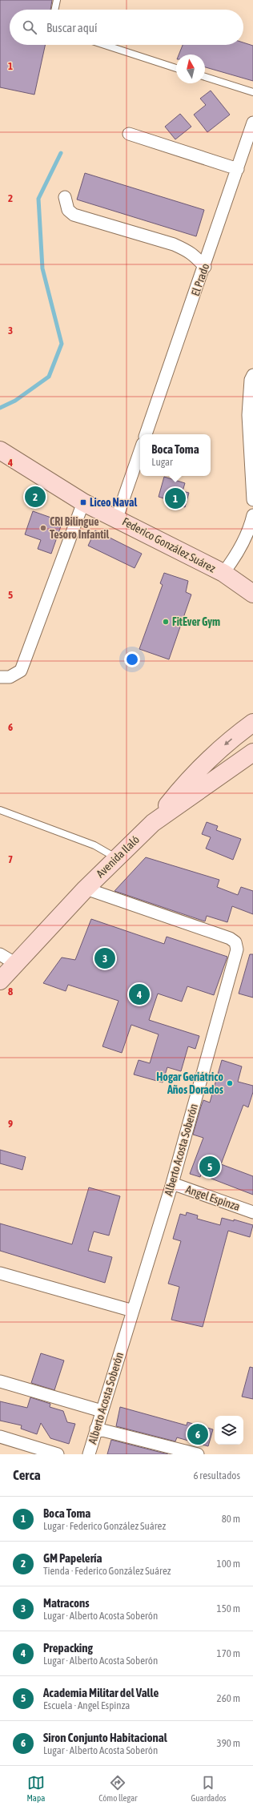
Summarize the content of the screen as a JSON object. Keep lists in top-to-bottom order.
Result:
{
  "streets": {
    "main road": ["Federico González Suárez", "Avenida Ilaló"],
    "street": ["El Prado", "Alberto Acosta Soberón", "Angel Espinza"]
  },
  "crossings": [
    ["Avenida Ilaló", "Alberto Acosta Soberón"],
    ["Alberto Acosta Soberón", "Angel Espinza"]
  ],
  "places": {
    "transit": ["Liceo Naval"],
    "other": ["CRI Bilingue Tesoro Infantil", "FitEver Gym", "Hogar Geriátrico Años Dorados"]
  },
  "north": "top",
  "page": {
    "search": "Buscar aquí",
    "popup": ["Boca Toma", "Lugar"],
    "pins": [
      "2",
      "1",
      "3",
      "4",
      "5",
      "6"
    ],
    "heading": ["Cerca", "6 resultados"],
    "list": [
      {
        "mark": "1",
        "name": "Boca Toma",
        "note": "Lugar · Federico González Suárez",
        "value": "80 m"
      },
      {
        "mark": "2",
        "name": "GM Papelería",
        "note": "Tienda · Federico González Suárez",
        "value": "100 m"
      },
      {
        "mark": "3",
        "name": "Matracons",
        "note": "Lugar · Alberto Acosta Soberón",
        "value": "150 m"
      },
      {
        "mark": "4",
        "name": "Prepacking",
        "note": "Lugar · Alberto Acosta Soberón",
        "value": "170 m"
      },
      {
        "mark": "5",
        "name": "Academia Militar del Valle",
        "note": "Escuela · Angel Espinza",
        "value": "260 m"
      },
      {
        "mark": "6",
        "name": "Siron Conjunto Habitacional",
        "note": "Lugar · Alberto Acosta Soberón",
        "value": "390 m"
      }
    ],
    "nav": ["Mapa", "Cómo llegar", "Guardados"]
  },
  "grid": {
    "rows": [
      "1",
      "2",
      "3",
      "4",
      "5",
      "6",
      "7",
      "8",
      "9"
    ]
  }
}
